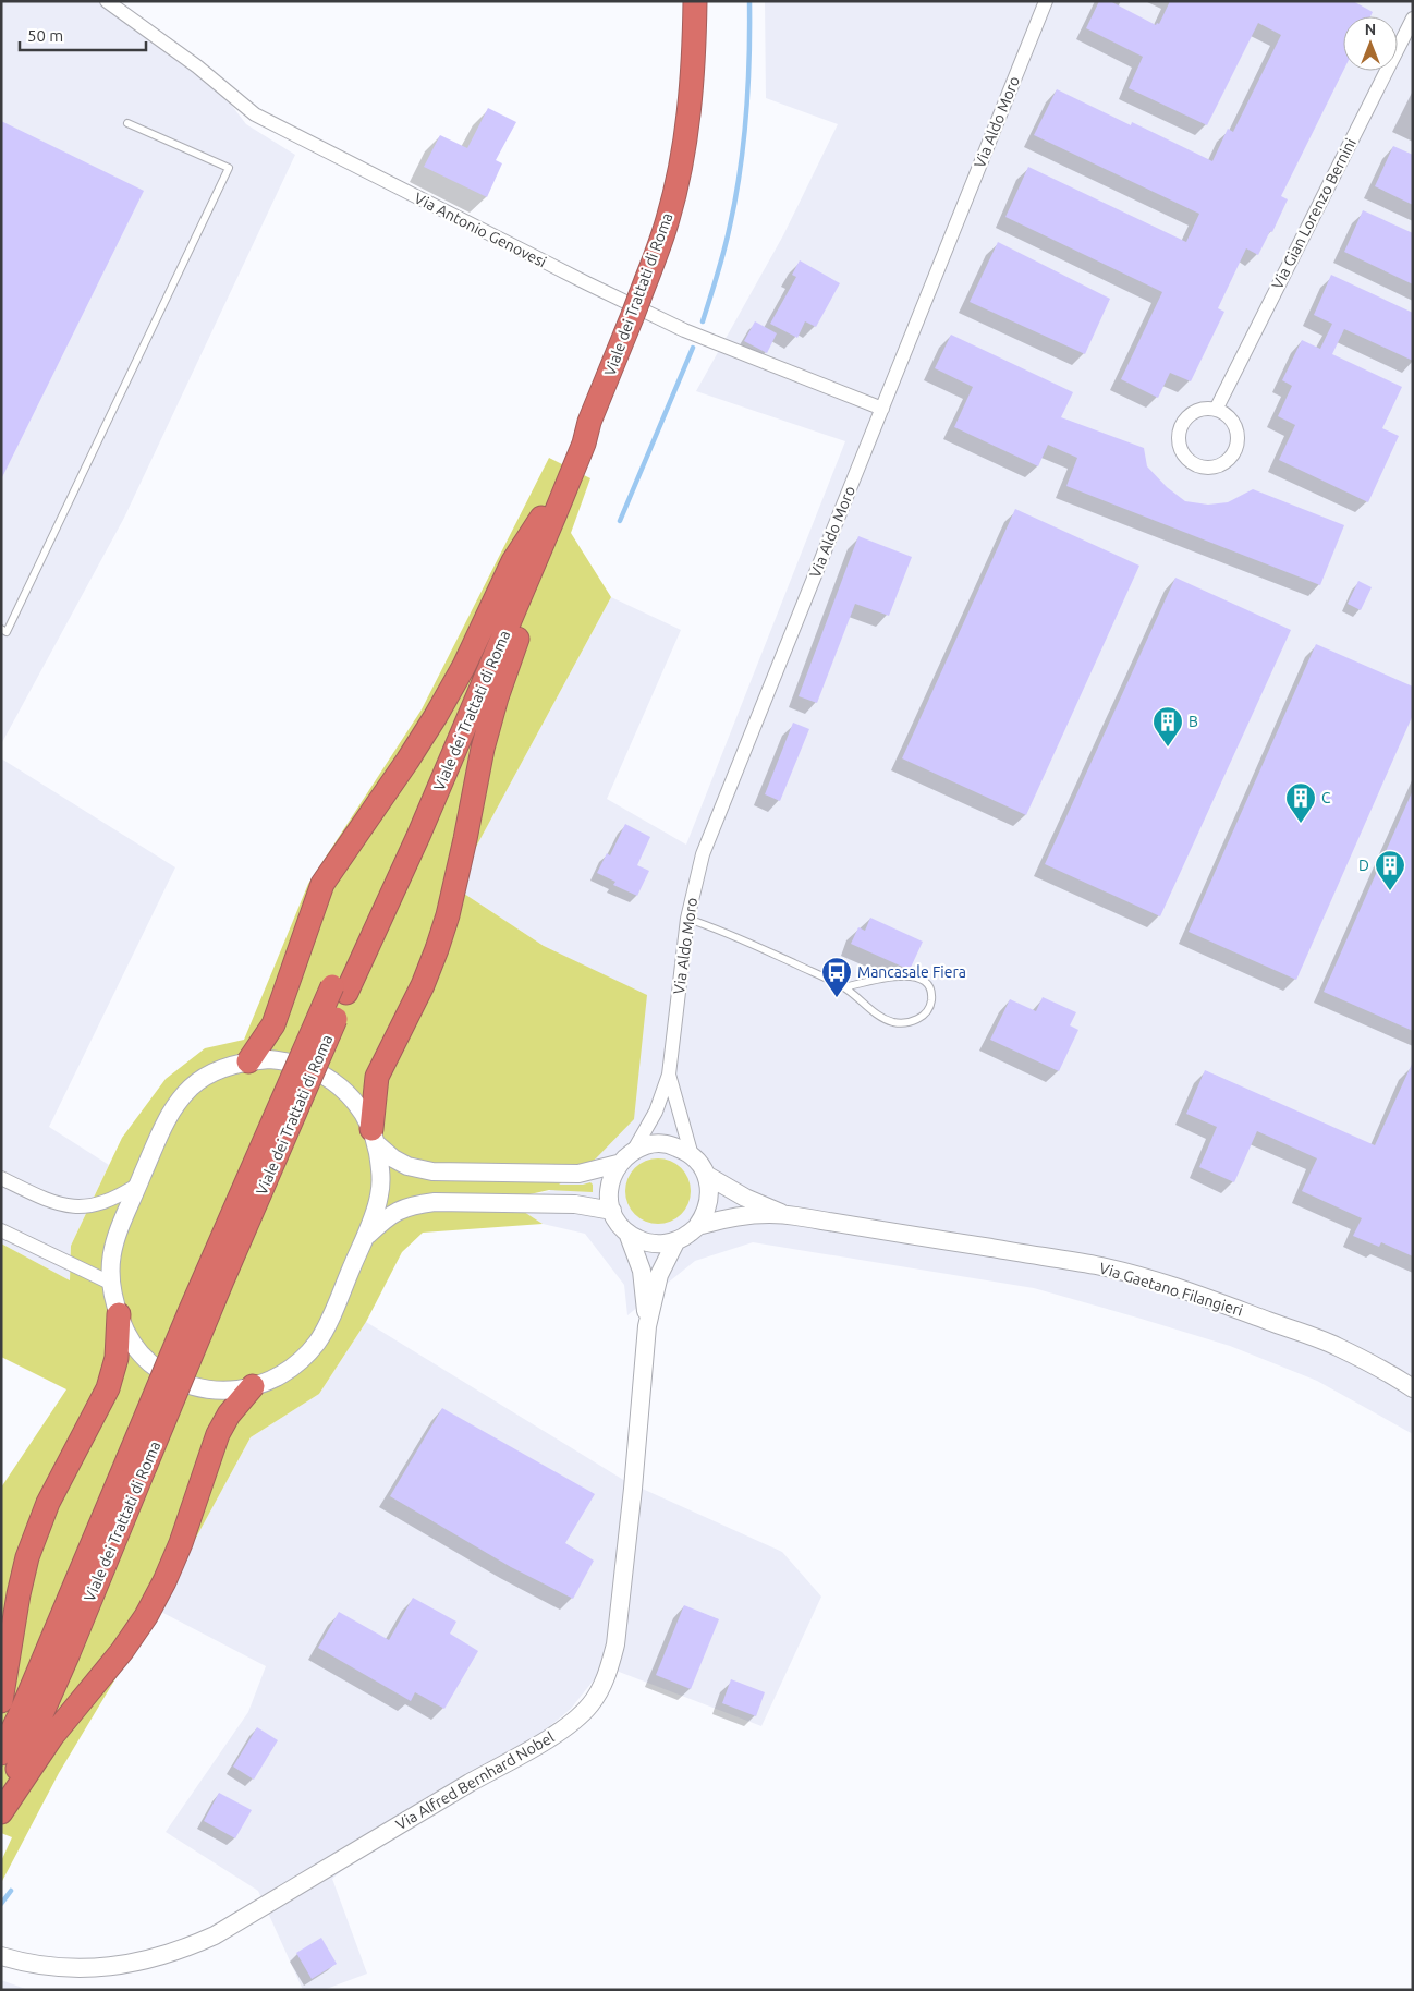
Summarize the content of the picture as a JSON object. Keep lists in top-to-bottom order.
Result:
{
  "streets": {
    "highway": ["Viale dei Trattati di Roma"],
    "street": [
      "Via Aldo Moro",
      "Via Gian Lorenzo Bernini",
      "Via Antonio Genovesi",
      "Via Gaetano Filangieri",
      "Via Alfred Bernhard Nobel"
    ]
  },
  "crossings": [
    ["Via Aldo Moro", "Via Antonio Genovesi"],
    ["Via Aldo Moro", "Via Gaetano Filangieri"],
    ["Via Aldo Moro", "Via Alfred Bernhard Nobel"],
    ["Via Gaetano Filangieri", "Via Alfred Bernhard Nobel"]
  ],
  "places": {
    "building": ["B", "C", "D"],
    "bus stop": ["Mancasale Fiera"]
  },
  "scale_bar": "50 m",
  "north": "top"
}
